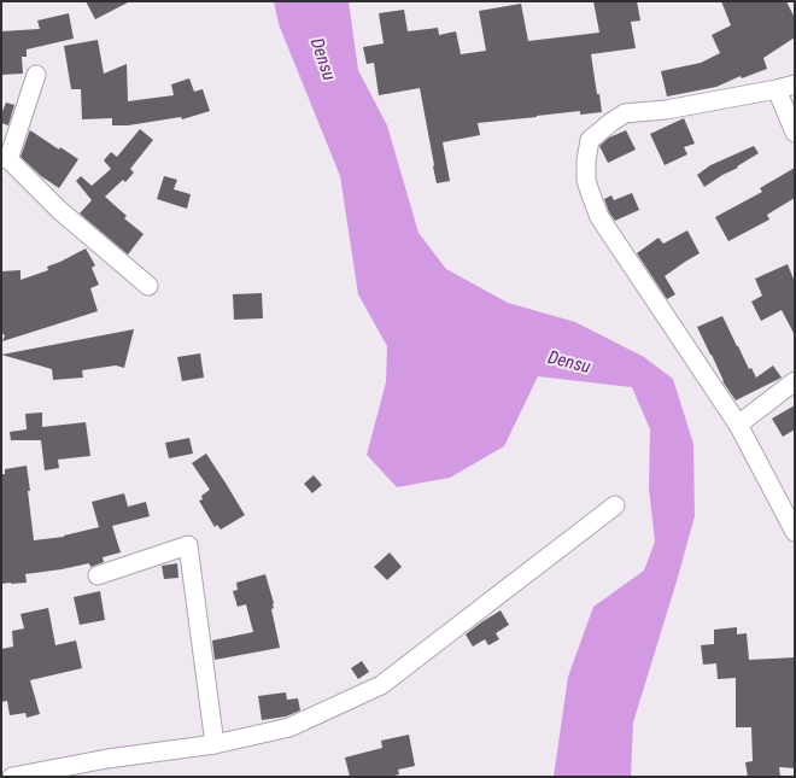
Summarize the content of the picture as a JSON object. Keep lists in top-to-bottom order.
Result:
{
  "water": ["Densu"]
}
